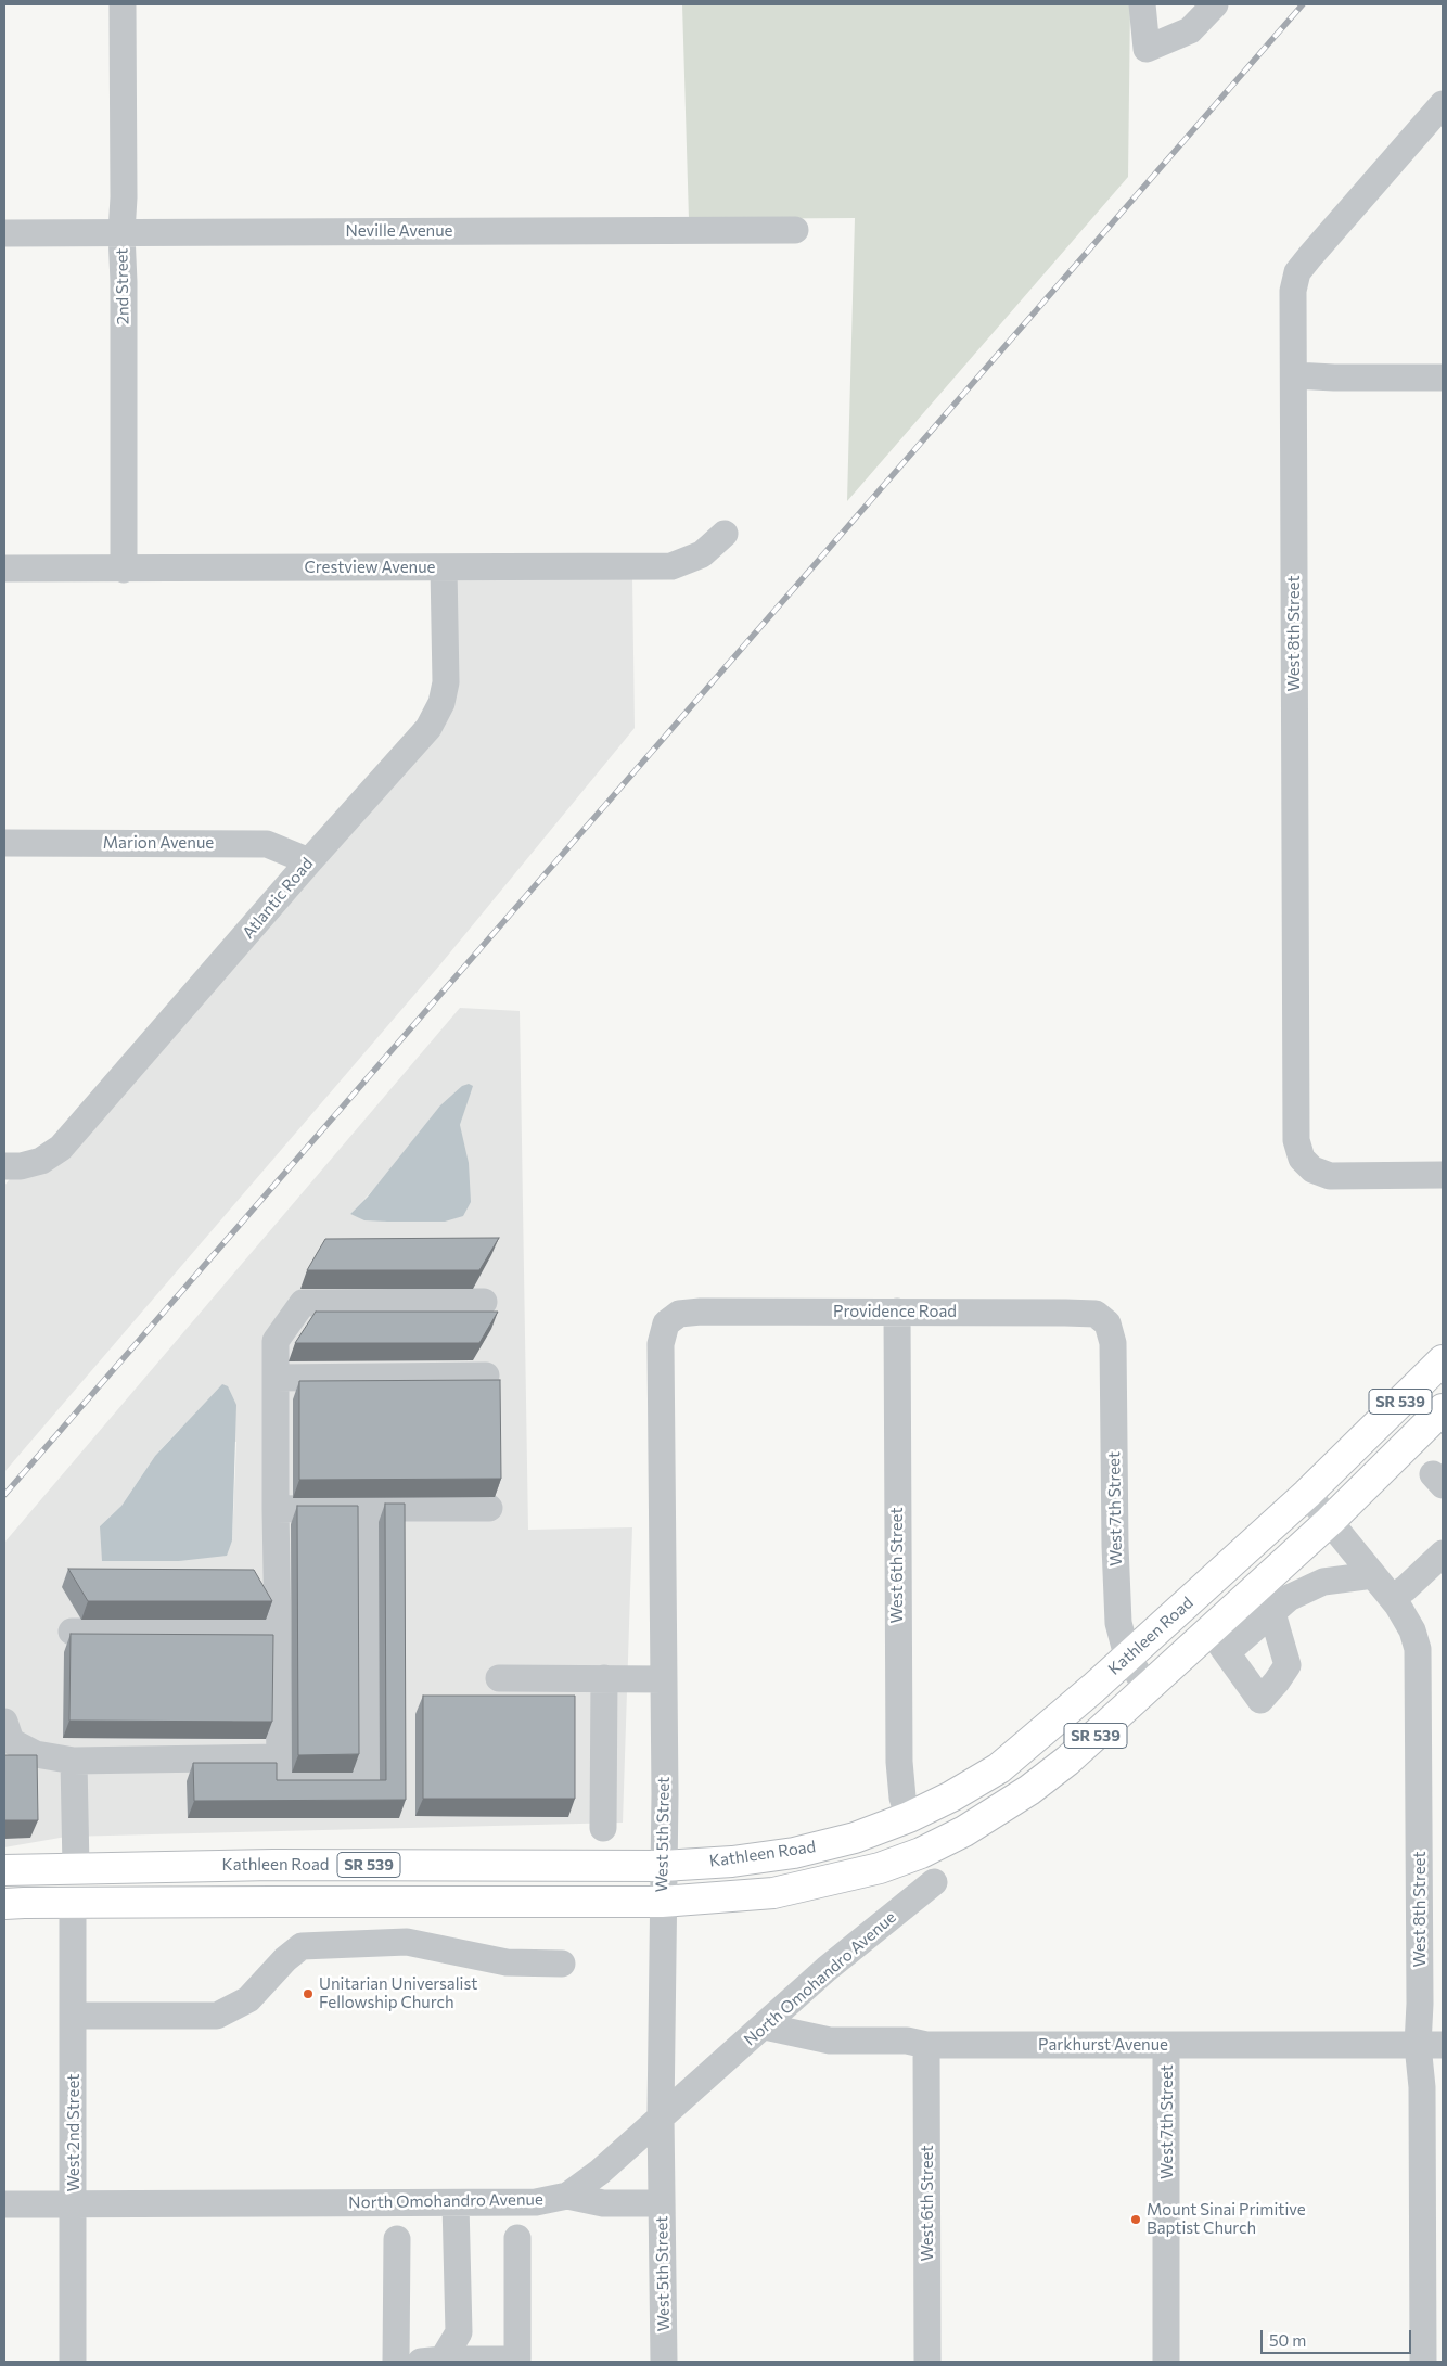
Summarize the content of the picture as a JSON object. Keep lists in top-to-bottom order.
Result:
{
  "streets": {
    "main road": ["SR 539", "Kathleen Road"],
    "street": [
      "Neville Avenue",
      "2nd Street",
      "Crestview Avenue",
      "West 8th Street",
      "Marion Avenue",
      "Atlantic Road",
      "Providence Road",
      "West 7th Street",
      "West 6th Street",
      "West 5th Street",
      "North Omohandro Avenue",
      "Parkhurst Avenue",
      "West 2nd Street"
    ]
  },
  "crossings": [
    ["Neville Avenue", "2nd Street"],
    ["2nd Street", "Crestview Avenue"],
    ["Crestview Avenue", "Atlantic Road"],
    ["West 8th Street", "SR 539"],
    ["West 8th Street", "Kathleen Road"],
    ["West 8th Street", "Parkhurst Avenue"],
    ["Marion Avenue", "Atlantic Road"],
    ["Providence Road", "West 7th Street"],
    ["Providence Road", "West 6th Street"],
    ["Providence Road", "West 5th Street"],
    ["SR 539", "West 7th Street"],
    ["SR 539", "West 5th Street"],
    ["SR 539", "West 2nd Street"],
    ["West 7th Street", "Kathleen Road"],
    ["West 7th Street", "Parkhurst Avenue"],
    ["West 6th Street", "Kathleen Road"],
    ["West 6th Street", "Parkhurst Avenue"],
    ["Kathleen Road", "West 5th Street"],
    ["West 5th Street", "North Omohandro Avenue"],
    ["North Omohandro Avenue", "Parkhurst Avenue"],
    ["North Omohandro Avenue", "West 2nd Street"]
  ],
  "places": ["Unitarian Universalist Fellowship Church", "Mount Sinai Primitive Baptist Church"],
  "scale_bar": "50 m"
}
